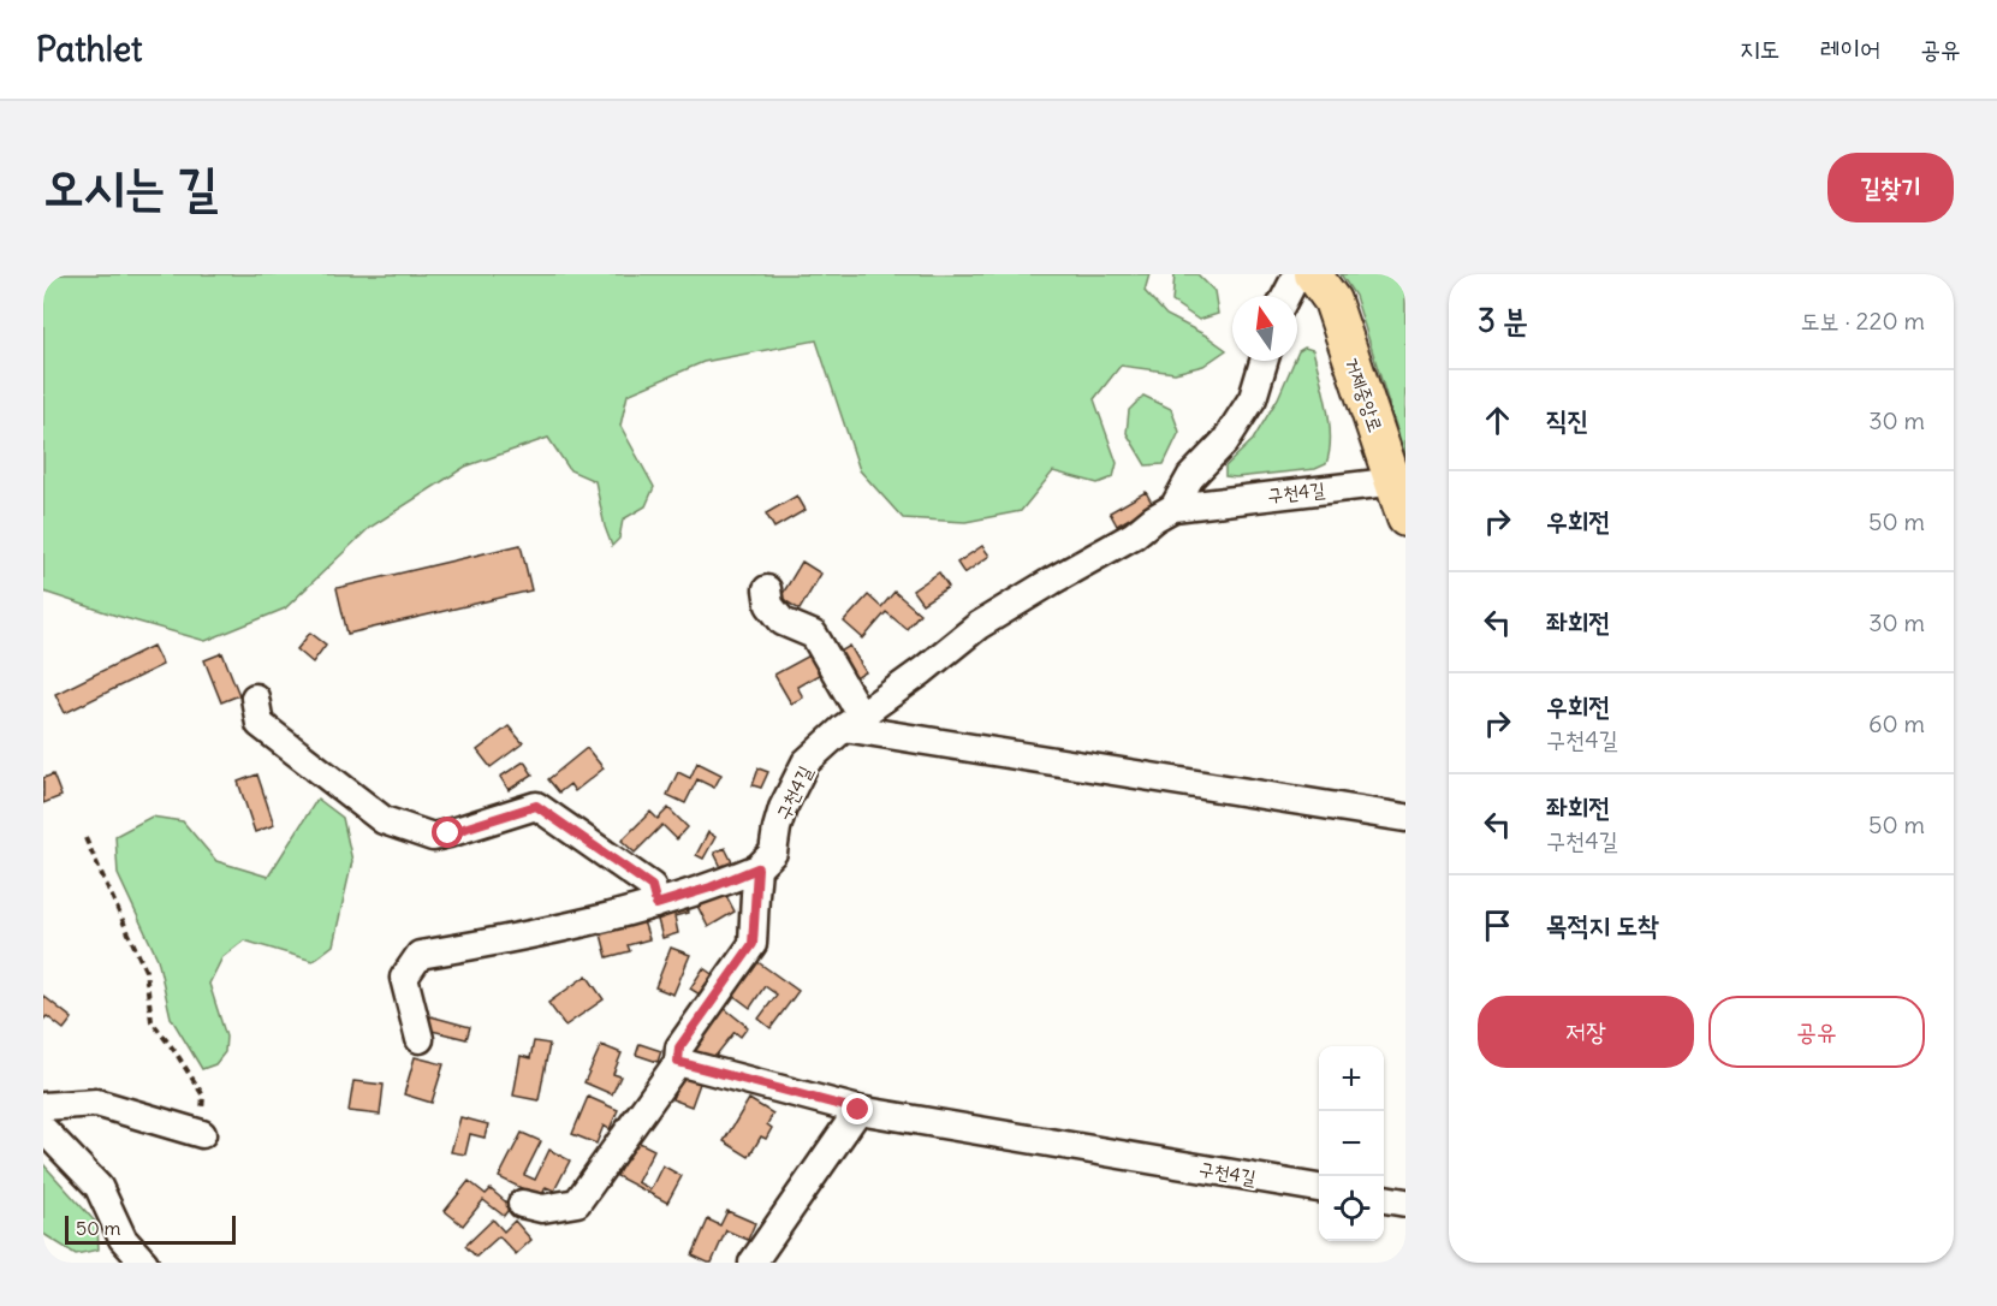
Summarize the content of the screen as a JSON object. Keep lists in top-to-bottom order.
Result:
{
  "streets": {
    "main road": ["거제중앙로"],
    "lane": ["구천4길"]
  },
  "crossings": [
    ["거제중앙로", "구천4길"]
  ],
  "scale_bar": "50 m",
  "north": "top",
  "page": {
    "header": "Pathlet",
    "nav": ["지도", "레이어", "공유"],
    "buttons": [
      "길찾기",
      ["저장", "공유"]
    ],
    "title": "오시는 길",
    "heading": ["3 분", "도보 · 220 m"],
    "list": [
      ["직진", "30 m"],
      ["우회전", "50 m"],
      ["좌회전", "30 m"],
      ["우회전", "구천4길", "60 m"],
      ["좌회전", "구천4길", "50 m"],
      "목적지 도착"
    ],
    "map_buttons": ["+", "−"],
    "scale": "50 m"
  }
}
